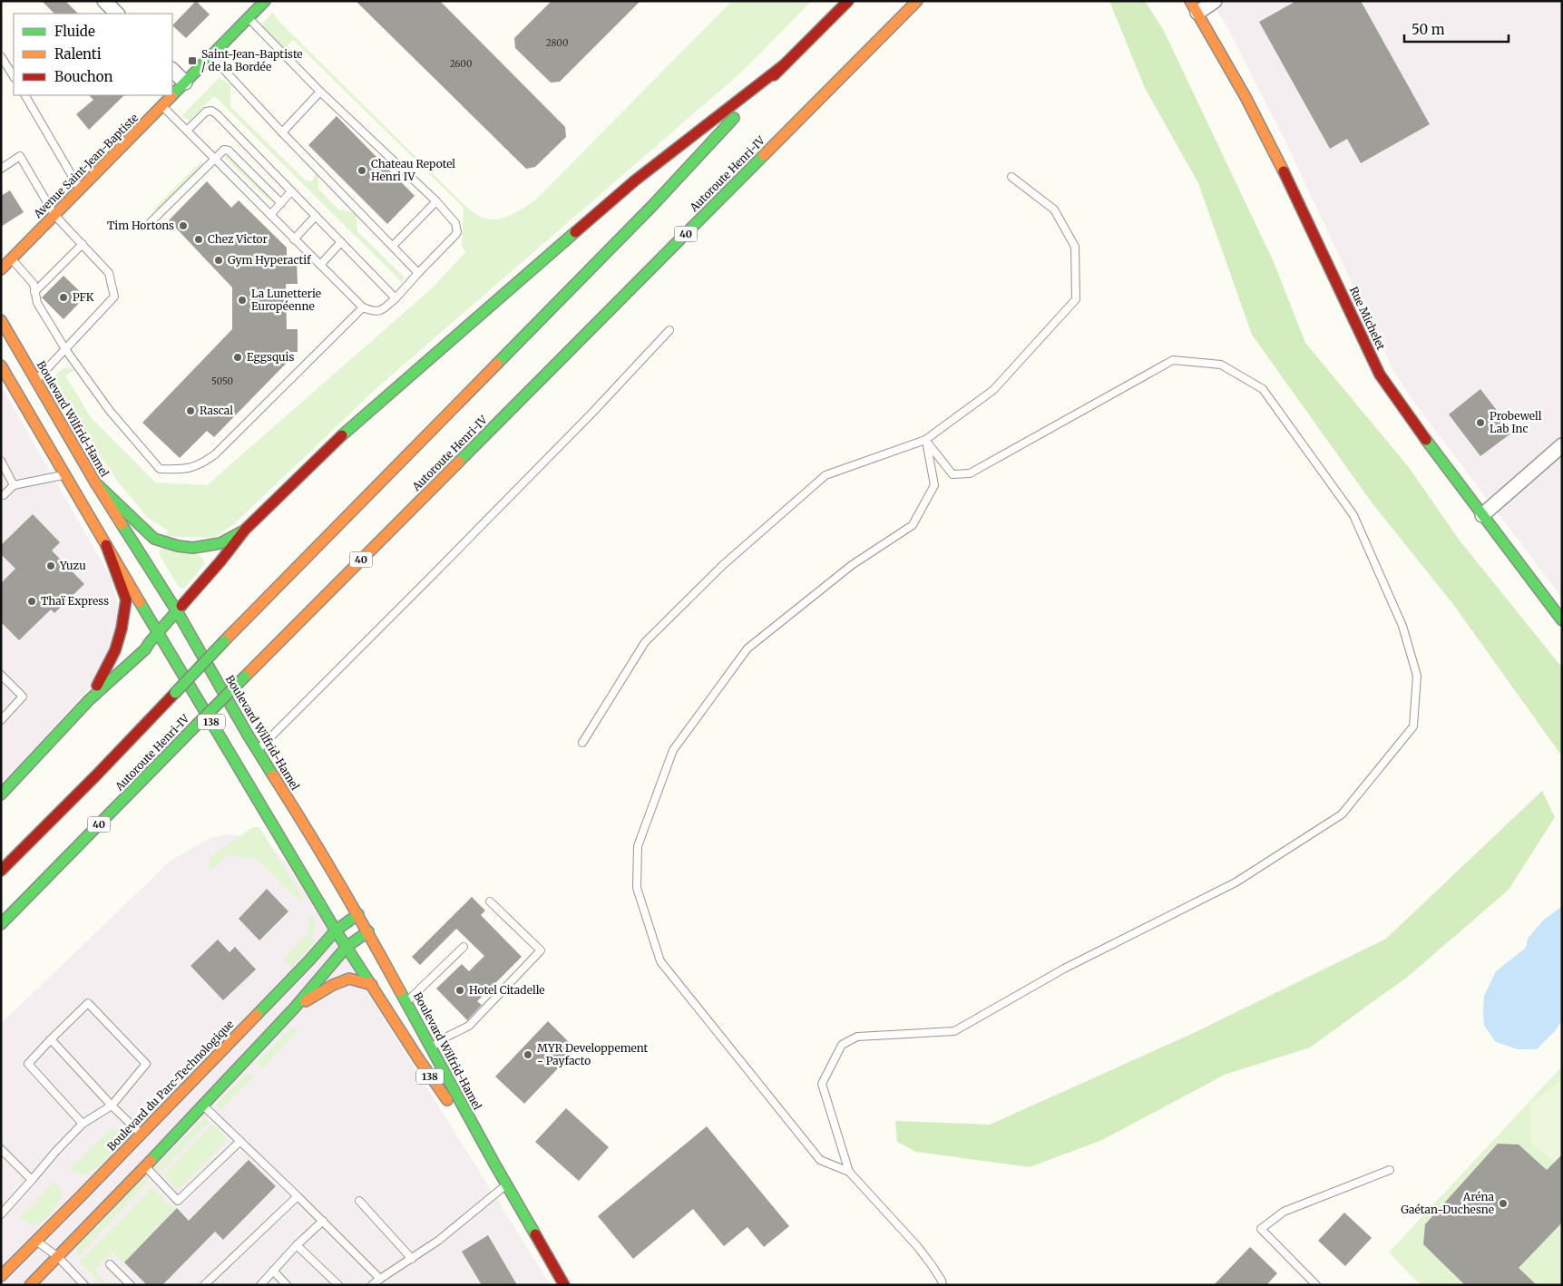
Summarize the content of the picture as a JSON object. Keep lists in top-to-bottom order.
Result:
{
  "streets": {
    "main road": [
      "Avenue Saint-Jean-Baptiste",
      "Autoroute Henri-IV",
      "40",
      "Rue Michelet",
      "Boulevard Wilfrid-Hamel",
      "138",
      "Boulevard du Parc-Technologique"
    ]
  },
  "crossings": [
    ["Boulevard Wilfrid-Hamel", "Boulevard du Parc-Technologique"]
  ],
  "places": {
    "transit": ["Saint-Jean-Baptiste / de la Bordée"],
    "other": [
      "Chateau Repotel Henri IV",
      "Tim Hortons",
      "Chez Victor",
      "Gym Hyperactif",
      "PFK",
      "La Lunetterie Européenne",
      "Eggsquis",
      "Rascal",
      "Probewell Lab Inc",
      "Yuzu",
      "Thaï Express",
      "Hotel Citadelle",
      "MYR Developpement - Payfacto",
      "Aréna Gaétan-Duchesne"
    ]
  },
  "house_numbers": ["2800", "2600", "5050"],
  "legend": ["Fluide", "Ralenti", "Bouchon"],
  "scale_bar": "50 m"
}
